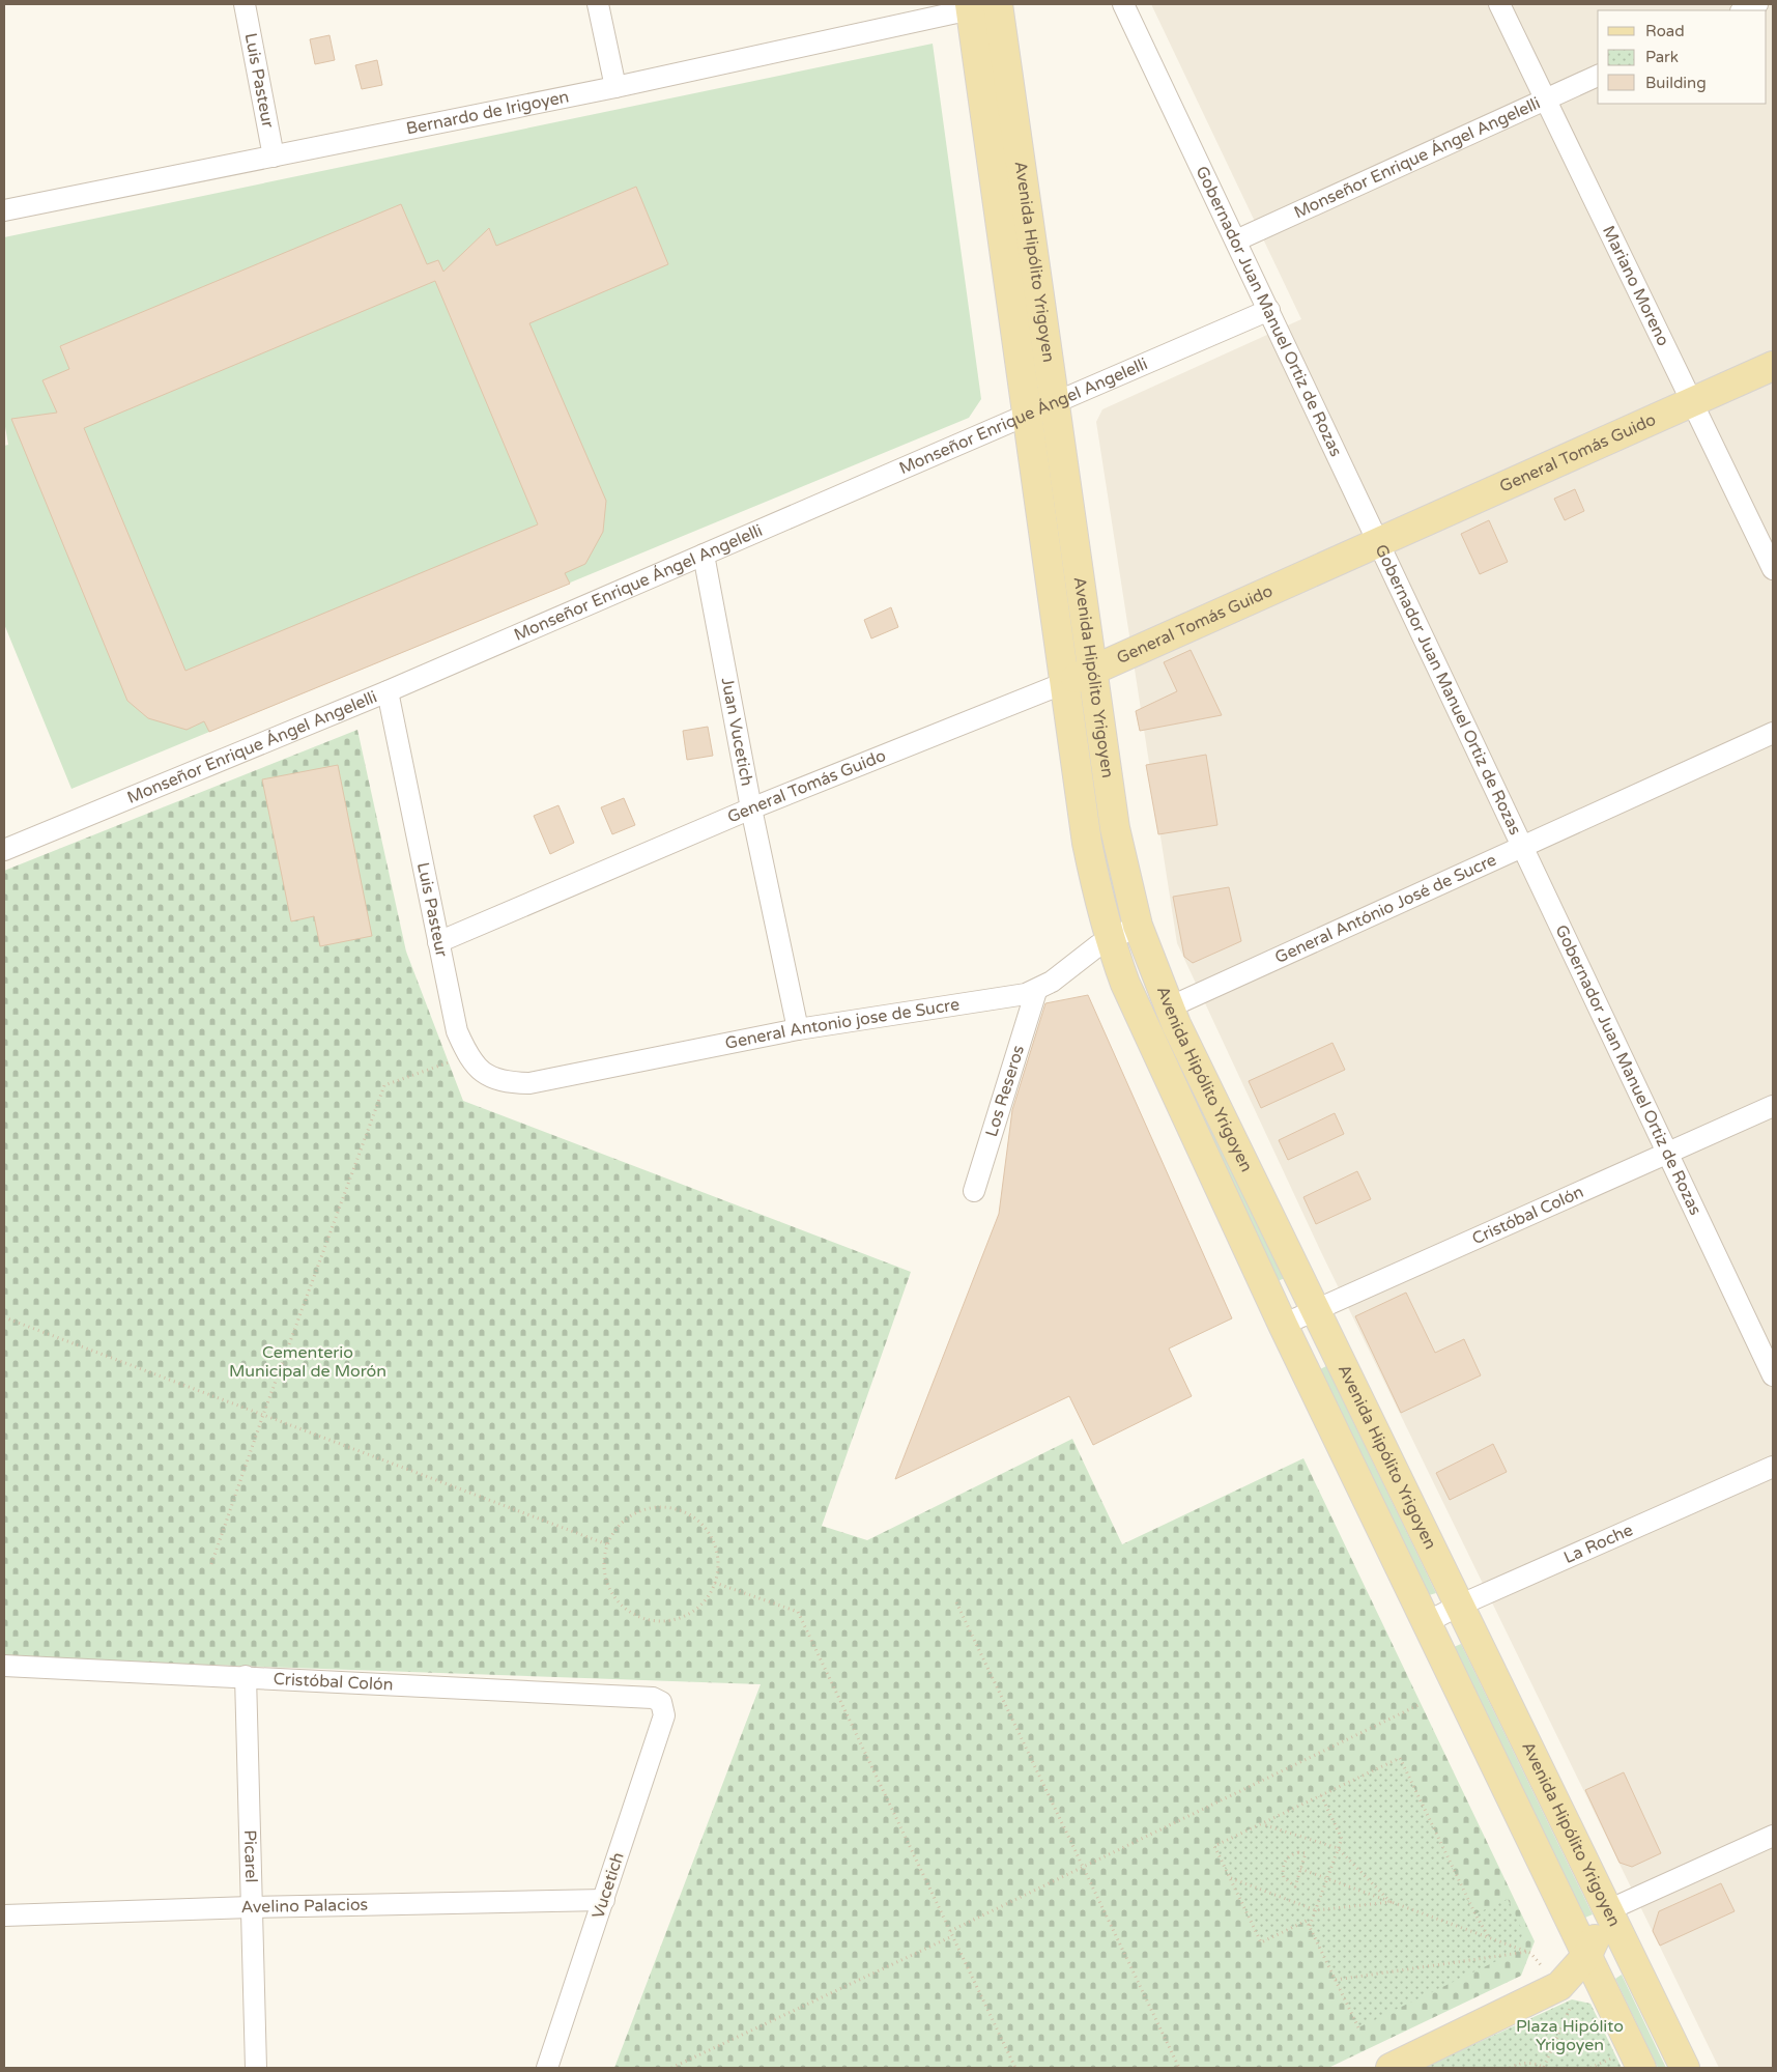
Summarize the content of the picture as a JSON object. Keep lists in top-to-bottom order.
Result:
{
  "streets": {
    "main road": ["Avenida Hipólito Yrigoyen", "General Tomás Guido"],
    "street": [
      "Luis Pasteur",
      "Bernardo de Irigoyen",
      "Monseñor Enrique Ángel Angelelli",
      "Mariano Moreno",
      "Gobernador Juan Manuel Ortiz de Rozas",
      "Juan Vucetich",
      "General António José de Sucre",
      "General Antonio jose de Sucre",
      "Los Reseros",
      "Cristóbal Colón",
      "La Roche",
      "Picarel",
      "Vucetich",
      "Avelino Palacios"
    ]
  },
  "crossings": [
    ["Luis Pasteur", "Bernardo de Irigoyen"],
    ["Luis Pasteur", "Monseñor Enrique Ángel Angelelli"],
    ["Luis Pasteur", "General Tomás Guido"],
    ["Luis Pasteur", "General Antonio jose de Sucre"],
    ["Bernardo de Irigoyen", "Avenida Hipólito Yrigoyen"],
    ["Monseñor Enrique Ángel Angelelli", "Avenida Hipólito Yrigoyen"],
    ["Monseñor Enrique Ángel Angelelli", "Mariano Moreno"],
    ["Monseñor Enrique Ángel Angelelli", "Gobernador Juan Manuel Ortiz de Rozas"],
    ["Monseñor Enrique Ángel Angelelli", "Juan Vucetich"],
    ["Avenida Hipólito Yrigoyen", "General Tomás Guido"],
    ["Avenida Hipólito Yrigoyen", "General António José de Sucre"],
    ["Avenida Hipólito Yrigoyen", "General Antonio jose de Sucre"],
    ["Avenida Hipólito Yrigoyen", "Cristóbal Colón"],
    ["Avenida Hipólito Yrigoyen", "La Roche"],
    ["Mariano Moreno", "General Tomás Guido"],
    ["Gobernador Juan Manuel Ortiz de Rozas", "General Tomás Guido"],
    ["Gobernador Juan Manuel Ortiz de Rozas", "General António José de Sucre"],
    ["Gobernador Juan Manuel Ortiz de Rozas", "Cristóbal Colón"],
    ["General Tomás Guido", "Juan Vucetich"],
    ["Juan Vucetich", "General Antonio jose de Sucre"],
    ["General Antonio jose de Sucre", "Los Reseros"],
    ["Cristóbal Colón", "Picarel"],
    ["Cristóbal Colón", "Vucetich"],
    ["Picarel", "Avelino Palacios"],
    ["Vucetich", "Avelino Palacios"]
  ],
  "parks": ["Cementerio Municipal de Morón", "Plaza Hipólito Yrigoyen"],
  "legend": ["Road", "Park", "Building"]
}
